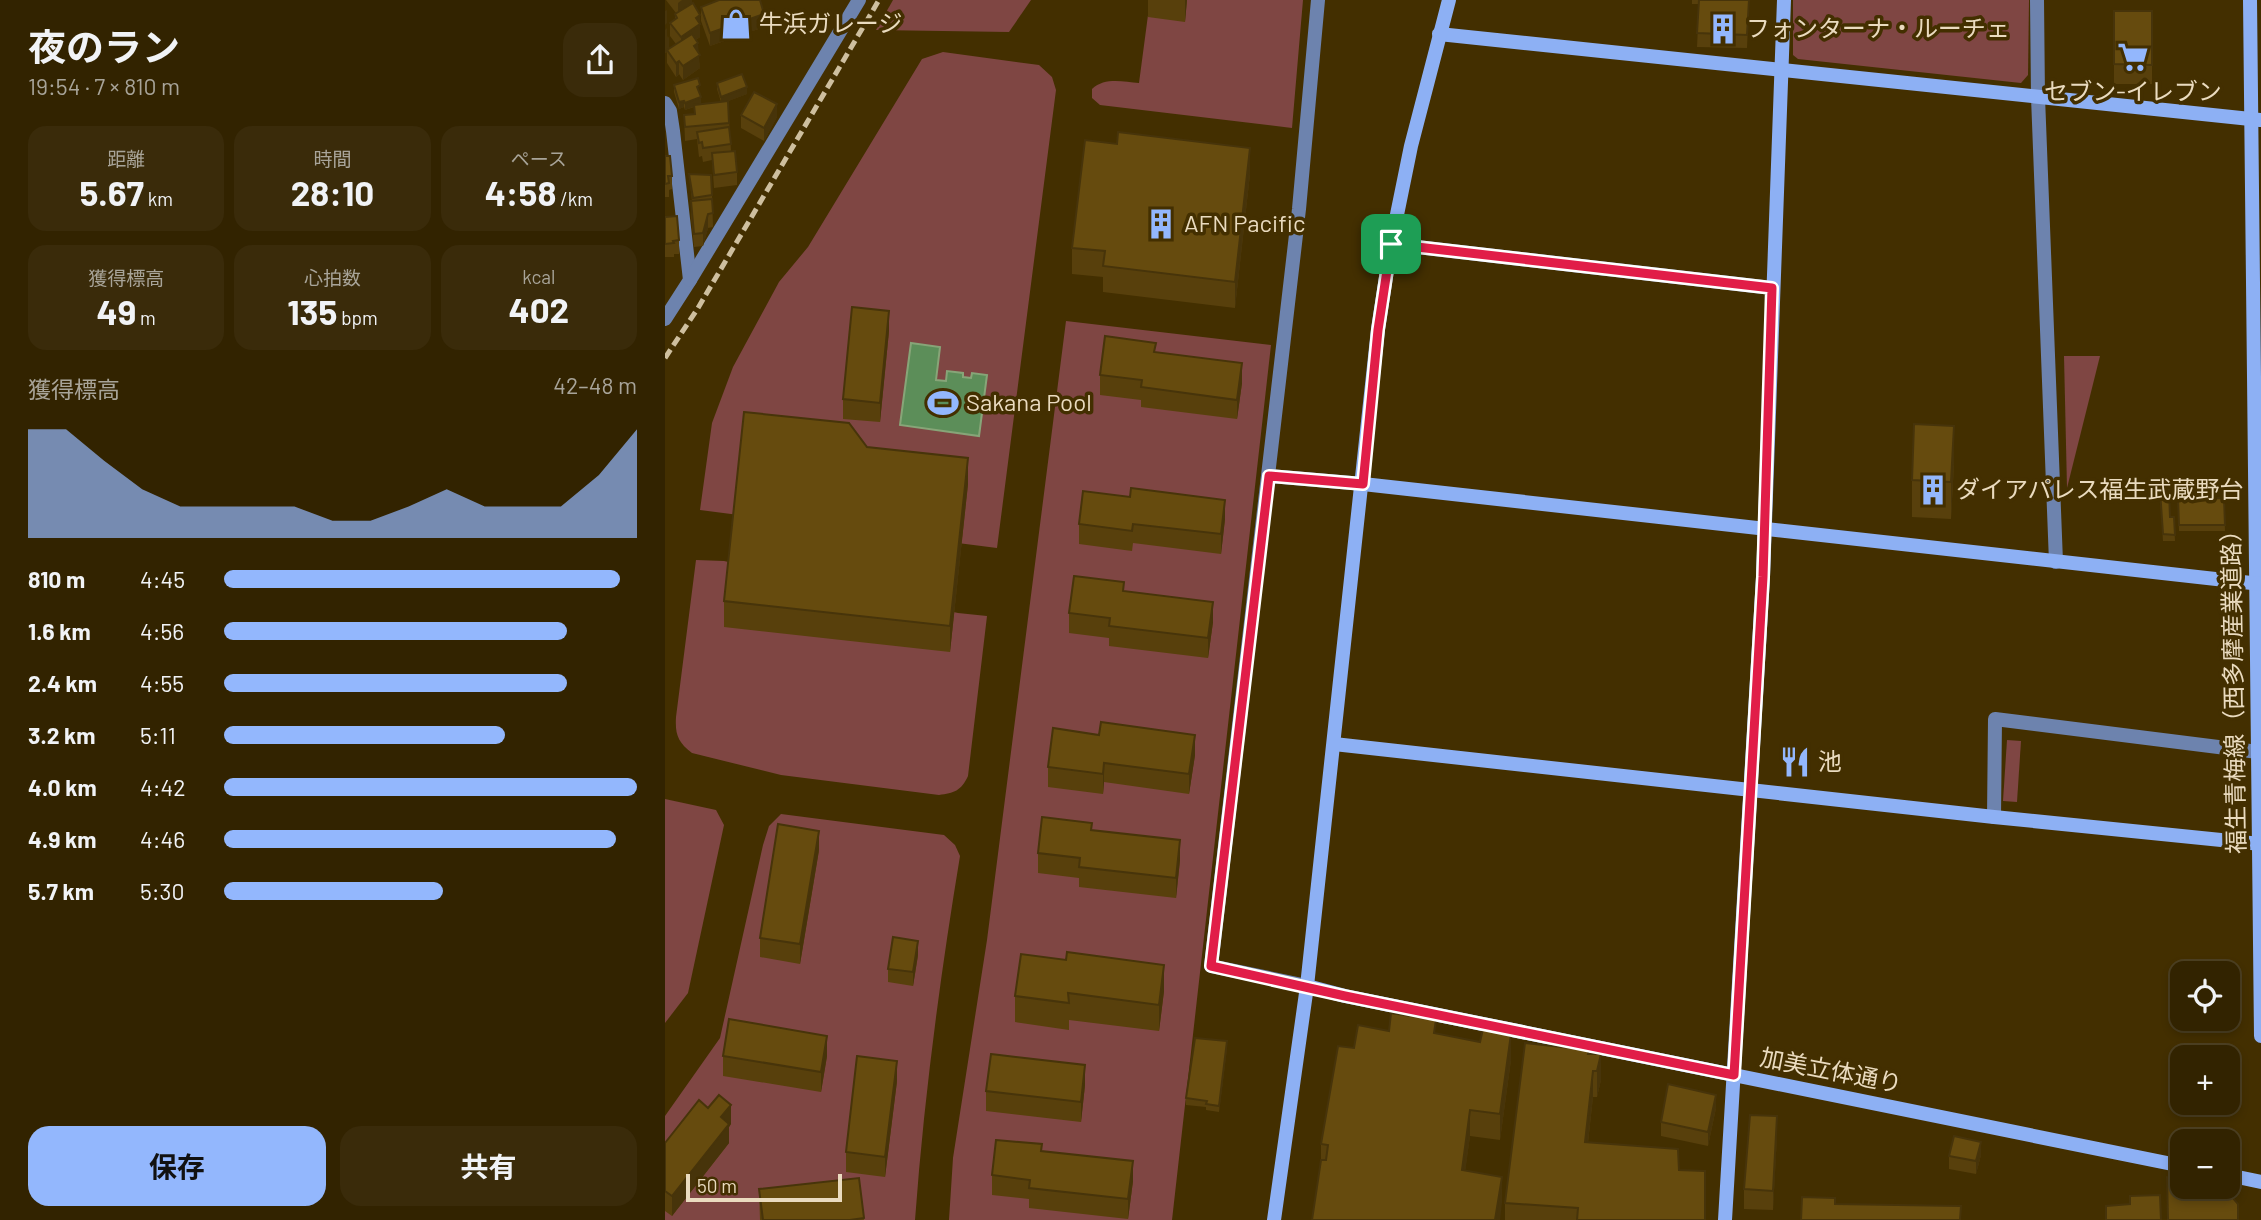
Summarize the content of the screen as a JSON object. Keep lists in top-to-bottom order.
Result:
{
  "streets": {
    "street": ["福生青梅線（西多摩産業道路）", "加美立体通り"]
  },
  "places": {
    "shop": ["牛浜ガレージ"],
    "building": ["フォンターナ・ルーチェ", "AFN Pacific", "ダイアパレス福生武蔵野台"],
    "supermarket": ["セブン-イレブン"],
    "sports": ["Sakana Pool"],
    "restaurant": ["池"]
  },
  "scale_bar": "50 m",
  "page": {
    "heading": ["夜のラン", "19:54 · 7 × 810 m"],
    "stats": [
      ["距離", "5.67 km"],
      ["時間", "28:10"],
      ["ペース", "4:58 /km"],
      ["獲得標高", "49 m"],
      ["心拍数", "135 bpm"],
      ["kcal", "402"]
    ],
    "chart": ["獲得標高", "42–48 m"],
    "list": [
      {
        "name": "810 m",
        "note": "4:45"
      },
      {
        "name": "1.6 km",
        "note": "4:56"
      },
      {
        "name": "2.4 km",
        "note": "4:55"
      },
      {
        "name": "3.2 km",
        "note": "5:11"
      },
      {
        "name": "4.0 km",
        "note": "4:42"
      },
      {
        "name": "4.9 km",
        "note": "4:46"
      },
      {
        "name": "5.7 km",
        "note": "5:30"
      }
    ],
    "map_buttons": ["+", "−"],
    "buttons": ["保存", "共有"],
    "scale": "50 m"
  }
}
